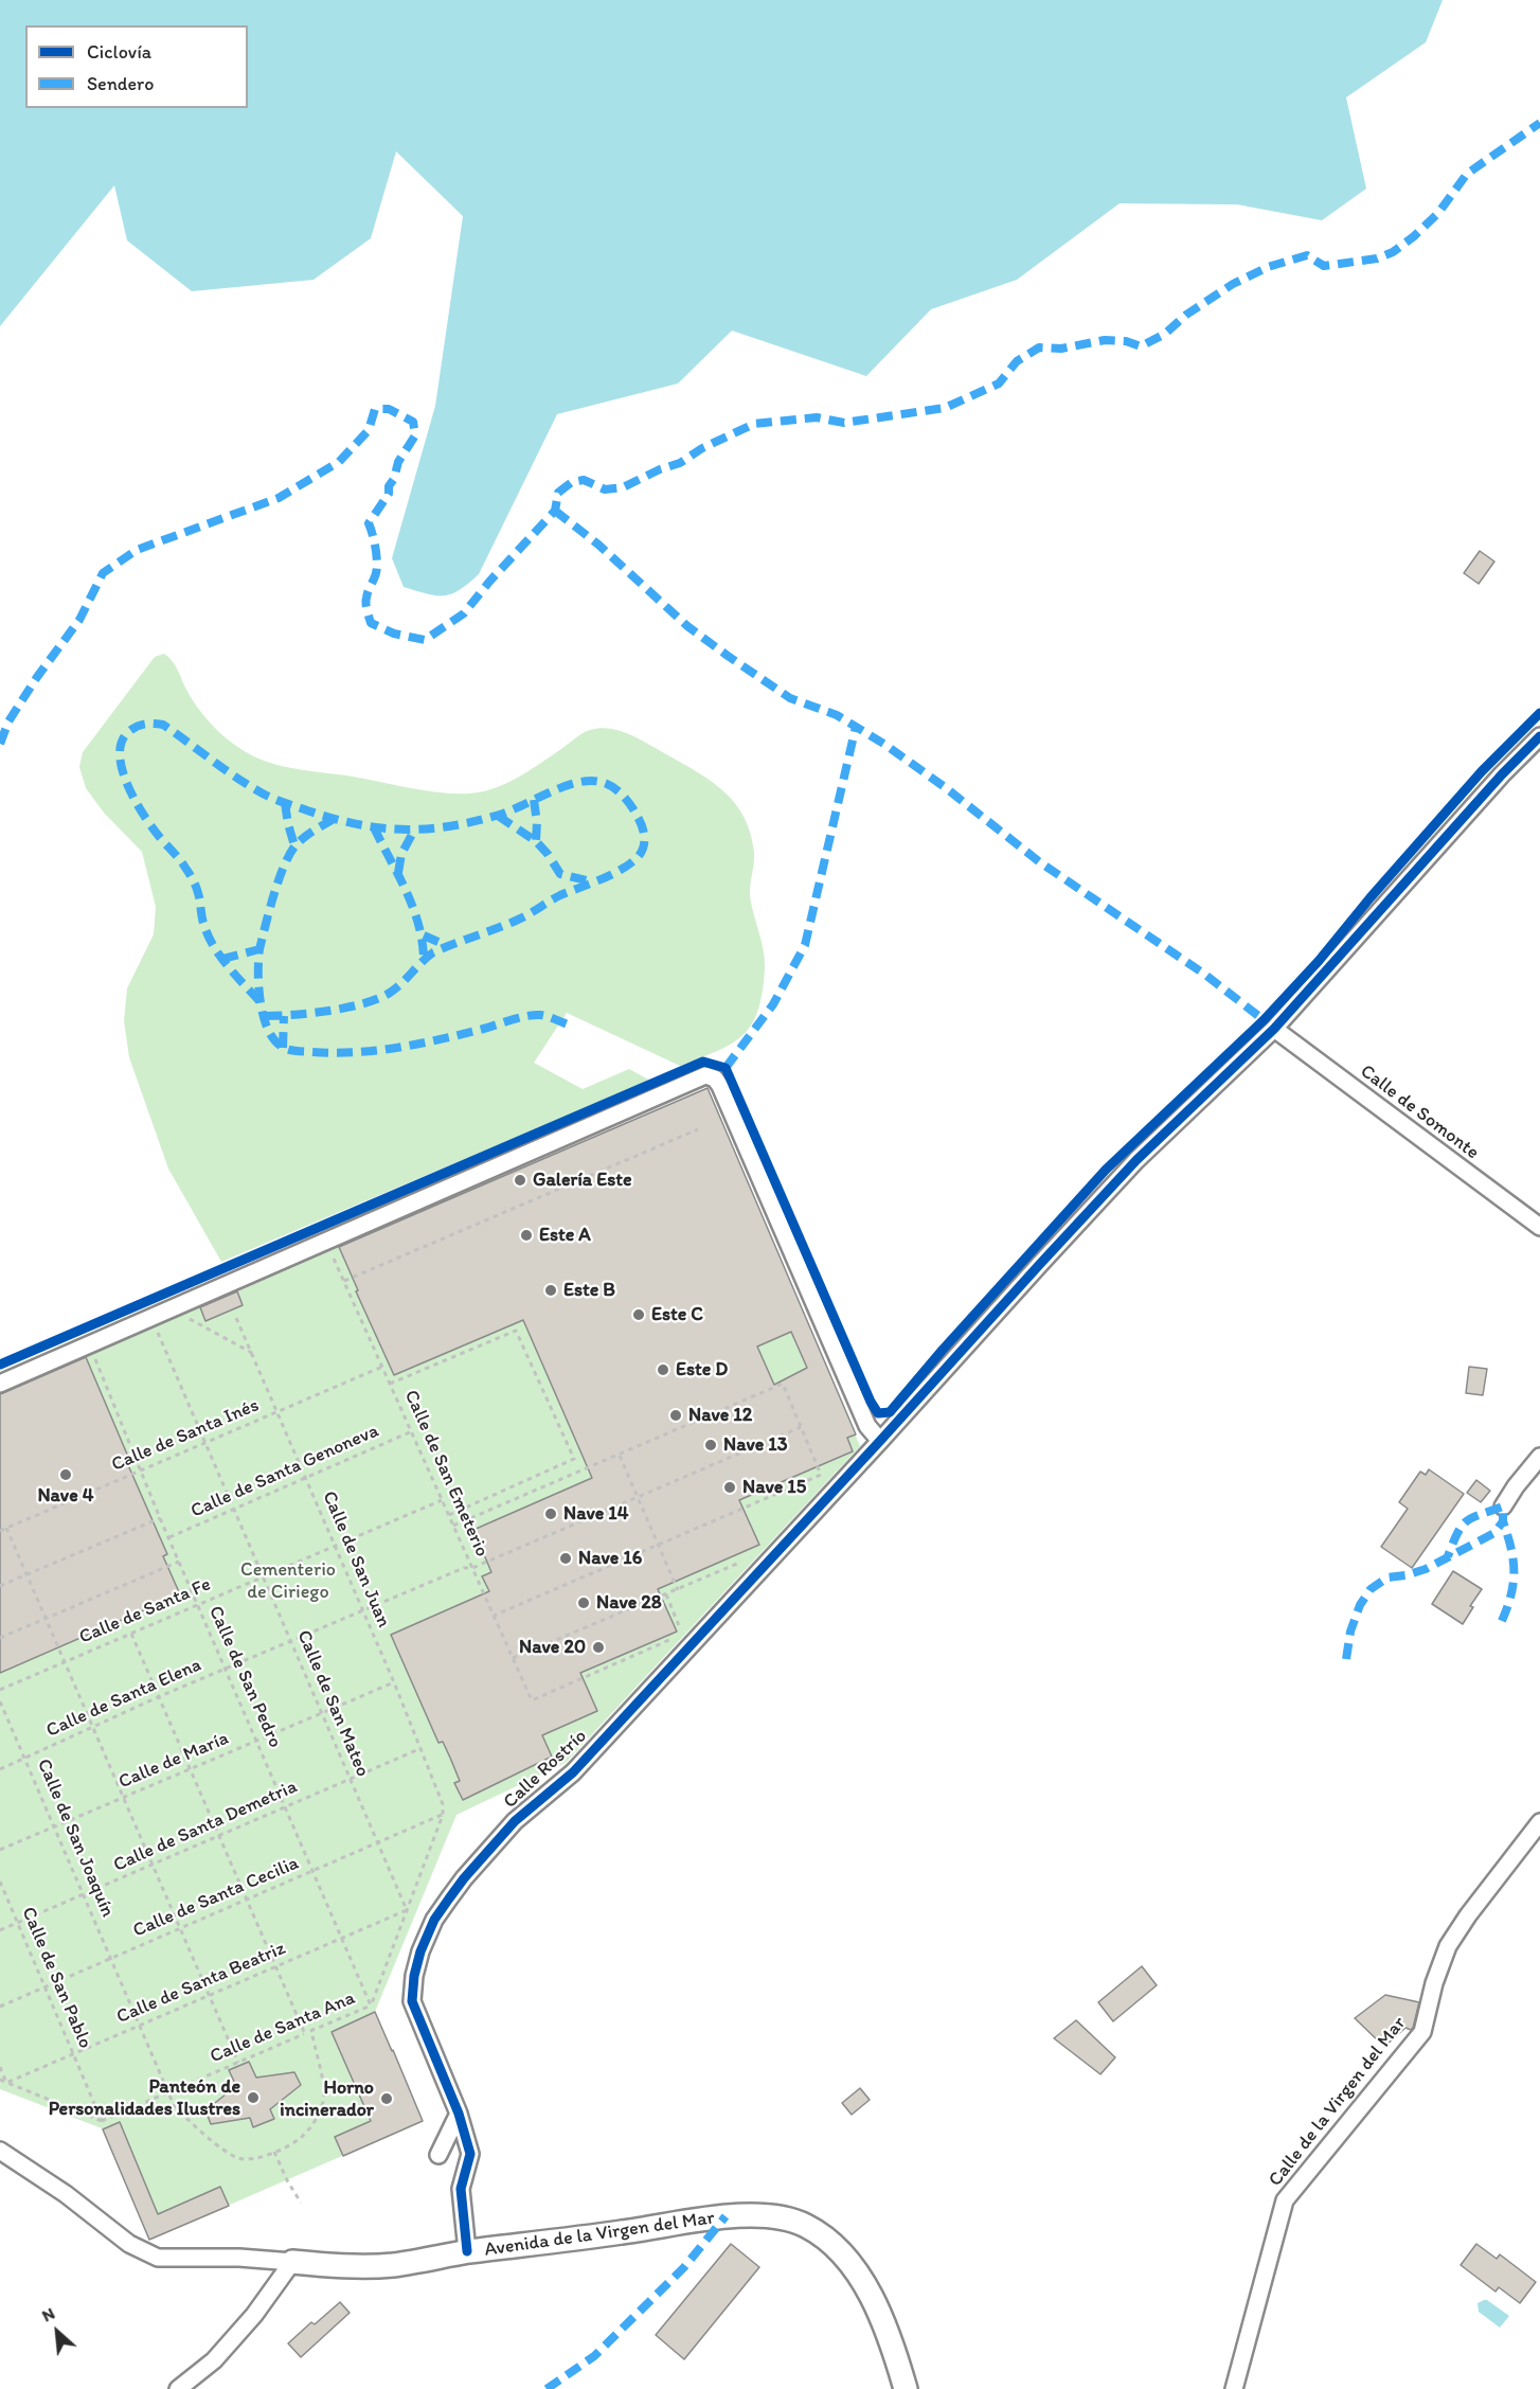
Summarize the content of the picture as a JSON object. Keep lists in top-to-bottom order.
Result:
{
  "streets": {
    "main road": ["Avenida de la Virgen del Mar"],
    "street": ["Calle de Somonte", "Calle Rostrío", "Calle de la Virgen del Mar"],
    "path": [
      "Calle de Santa Inés",
      "Calle de Santa Genoneva",
      "Calle de San Emeterio",
      "Calle de San Juan",
      "Calle de Santa Fe",
      "Calle de San Pedro",
      "Calle de Santa Elena",
      "Calle de San Mateo",
      "Calle de María",
      "Calle de Santa Demetria",
      "Calle de San Joaquín",
      "Calle de Santa Cecilia",
      "Calle de San Pablo",
      "Calle de Santa Beatriz",
      "Calle de Santa Ana"
    ]
  },
  "crossings": [
    ["Calle de Somonte", "Calle Rostrío"],
    ["Calle de Santa Inés", "Calle de San Emeterio"],
    ["Calle de Santa Inés", "Calle de San Juan"],
    ["Calle de Santa Inés", "Calle de San Pedro"],
    ["Calle de Santa Inés", "Calle de San Mateo"],
    ["Calle de Santa Genoneva", "Calle de San Emeterio"],
    ["Calle de Santa Genoneva", "Calle de San Juan"],
    ["Calle de Santa Genoneva", "Calle de San Pedro"],
    ["Calle de Santa Genoneva", "Calle de San Mateo"],
    ["Calle de San Emeterio", "Calle de Santa Fe"],
    ["Calle de San Emeterio", "Calle de Santa Elena"],
    ["Calle de San Juan", "Calle de Santa Fe"],
    ["Calle de San Juan", "Calle de Santa Elena"],
    ["Calle de San Juan", "Calle de María"],
    ["Calle de San Juan", "Calle de Santa Demetria"],
    ["Calle de San Juan", "Calle de Santa Cecilia"],
    ["Calle de Santa Fe", "Calle de San Pedro"],
    ["Calle de Santa Fe", "Calle de San Mateo"],
    ["Calle de San Pedro", "Calle de Santa Elena"],
    ["Calle de San Pedro", "Calle de María"],
    ["Calle de San Pedro", "Calle de Santa Demetria"],
    ["Calle de San Pedro", "Calle de Santa Cecilia"],
    ["Calle de San Pedro", "Calle de Santa Beatriz"],
    ["Calle de San Pedro", "Calle de Santa Ana"],
    ["Calle de Santa Elena", "Calle de San Mateo"],
    ["Calle de Santa Elena", "Calle de San Joaquín"],
    ["Calle de San Mateo", "Calle de María"],
    ["Calle de San Mateo", "Calle de Santa Demetria"],
    ["Calle de San Mateo", "Calle de Santa Cecilia"],
    ["Calle de San Mateo", "Calle de Santa Beatriz"],
    ["Calle de María", "Calle de San Joaquín"],
    ["Calle Rostrío", "Avenida de la Virgen del Mar"],
    ["Calle de Santa Demetria", "Calle de San Joaquín"],
    ["Calle de Santa Demetria", "Calle de San Pablo"],
    ["Calle de San Joaquín", "Calle de Santa Cecilia"],
    ["Calle de San Joaquín", "Calle de Santa Beatriz"],
    ["Calle de San Joaquín", "Calle de Santa Ana"],
    ["Calle de Santa Cecilia", "Calle de San Pablo"],
    ["Calle de San Pablo", "Calle de Santa Beatriz"],
    ["Calle de San Pablo", "Calle de Santa Ana"]
  ],
  "parks": ["Cementerio de Ciriego"],
  "places": [
    "Galería Este",
    "Este A",
    "Este B",
    "Este C",
    "Este D",
    "Nave 12",
    "Nave 13",
    "Nave 4",
    "Nave 15",
    "Nave 14",
    "Nave 16",
    "Nave 28",
    "Nave 20",
    "Panteón de Personalidades Ilustres",
    "Horno incinerador"
  ],
  "legend": ["Ciclovía", "Sendero"],
  "north": "top left"
}
